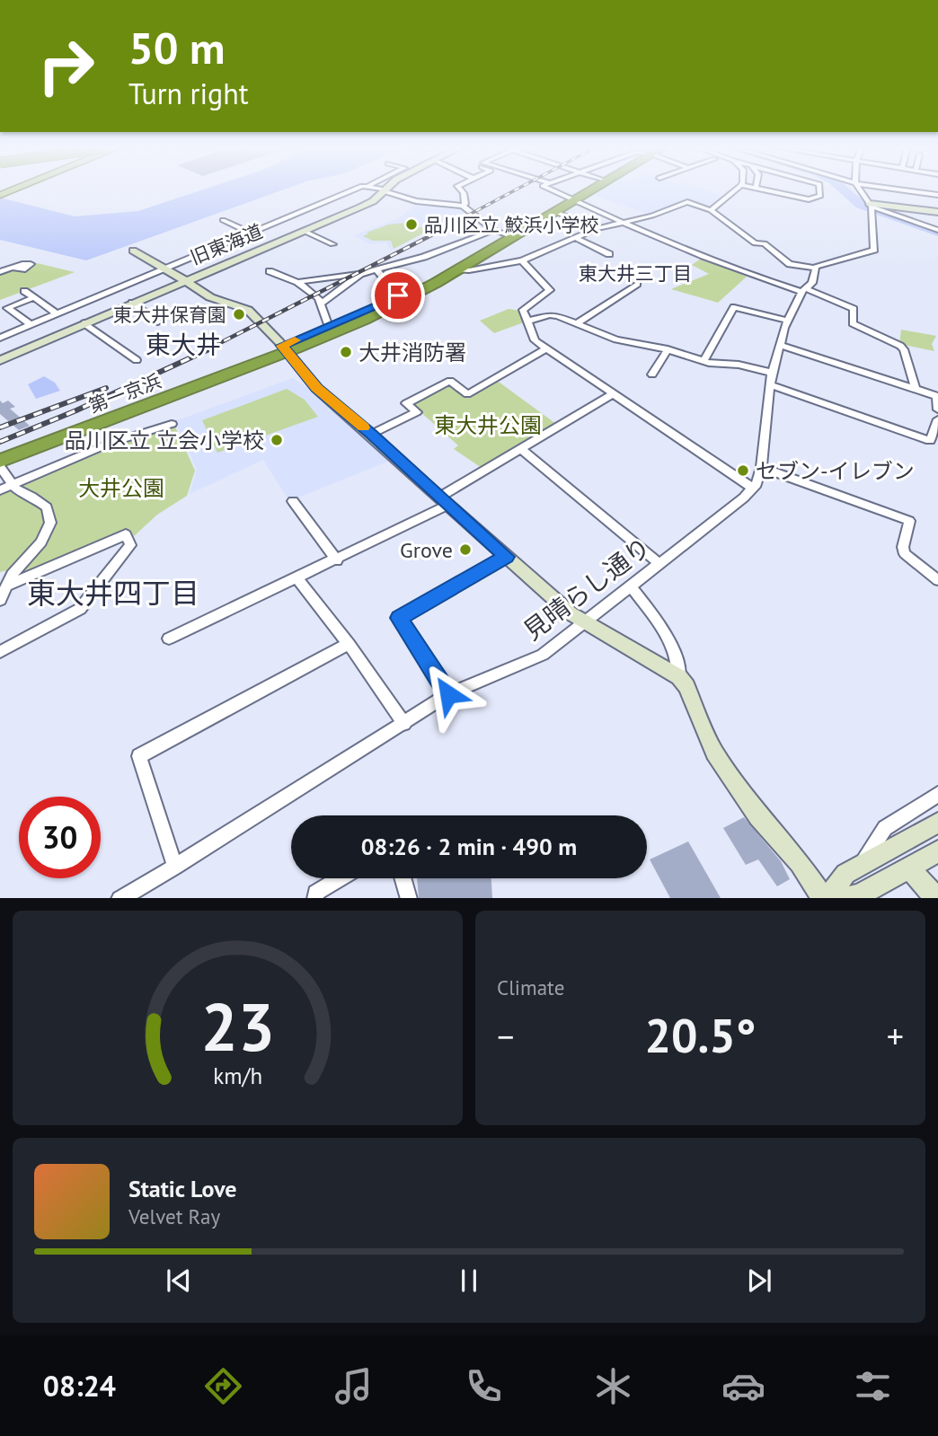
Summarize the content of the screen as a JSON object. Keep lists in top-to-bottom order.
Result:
{
  "streets": {
    "highway": ["第一京浜"],
    "street": ["旧東海道", "見晴らし通り"]
  },
  "districts": ["東大井三丁目", "東大井", "東大井四丁目"],
  "parks": ["東大井公園", "大井公園"],
  "places": [
    "品川区立 鮫浜小学校",
    "東大井保育園",
    "大井消防署",
    "品川区立 立会小学校",
    "セブン-イレブン",
    "Grove"
  ],
  "page": {
    "turn": ["50 m", "Turn right"],
    "limit": "30",
    "trip": "08:26 · 2 min · 490 m",
    "tile": "Climate",
    "heat": ["−", "20.5°", "+"],
    "song": ["Static Love", "Velvet Ray"],
    "tabs": "08:24",
    "gauge": ["23", "km/h"]
  }
}
